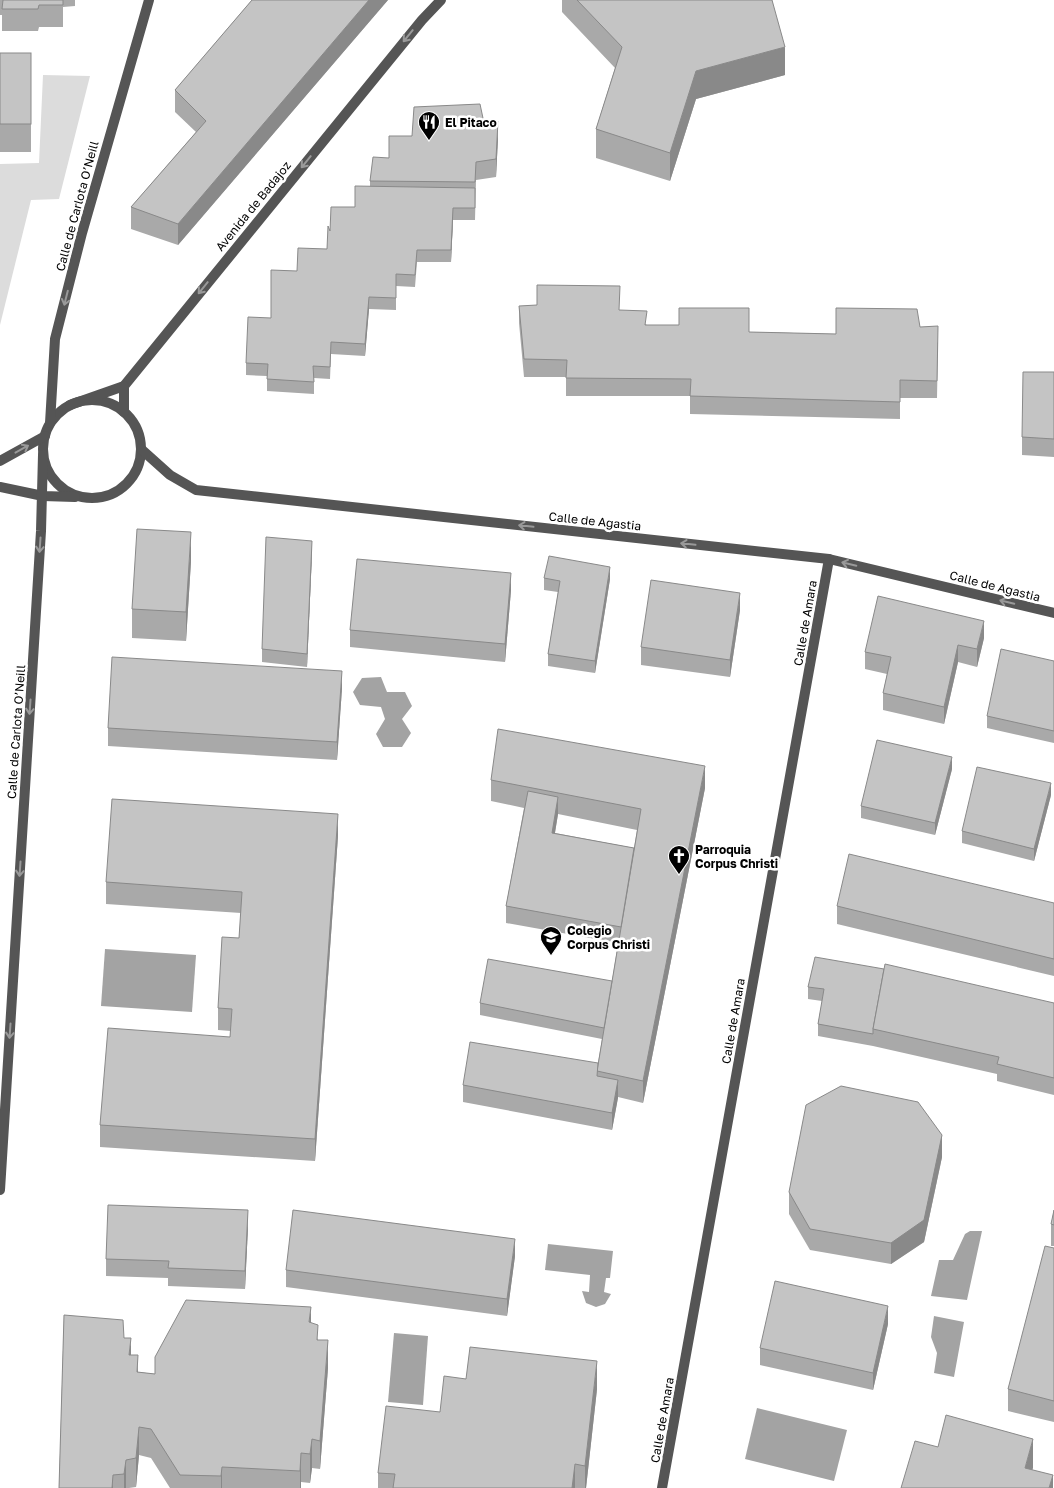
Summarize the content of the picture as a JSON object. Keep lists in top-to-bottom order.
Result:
{
  "streets": {
    "street": [
      "Calle de Carlota O’Neill",
      "Avenida de Badajoz",
      "Calle de Agastia",
      "Calle de Amara"
    ]
  },
  "crossings": [
    ["Calle de Carlota O’Neill", "Calle de Agastia"],
    ["Calle de Agastia", "Calle de Amara"]
  ],
  "one_way": ["Calle de Carlota O’Neill", "Avenida de Badajoz", "Calle de Agastia"],
  "places": {
    "restaurant": ["El Pitaco"],
    "church": ["Parroquia Corpus Christi"],
    "school or university": ["Colegio Corpus Christi"]
  }
}
